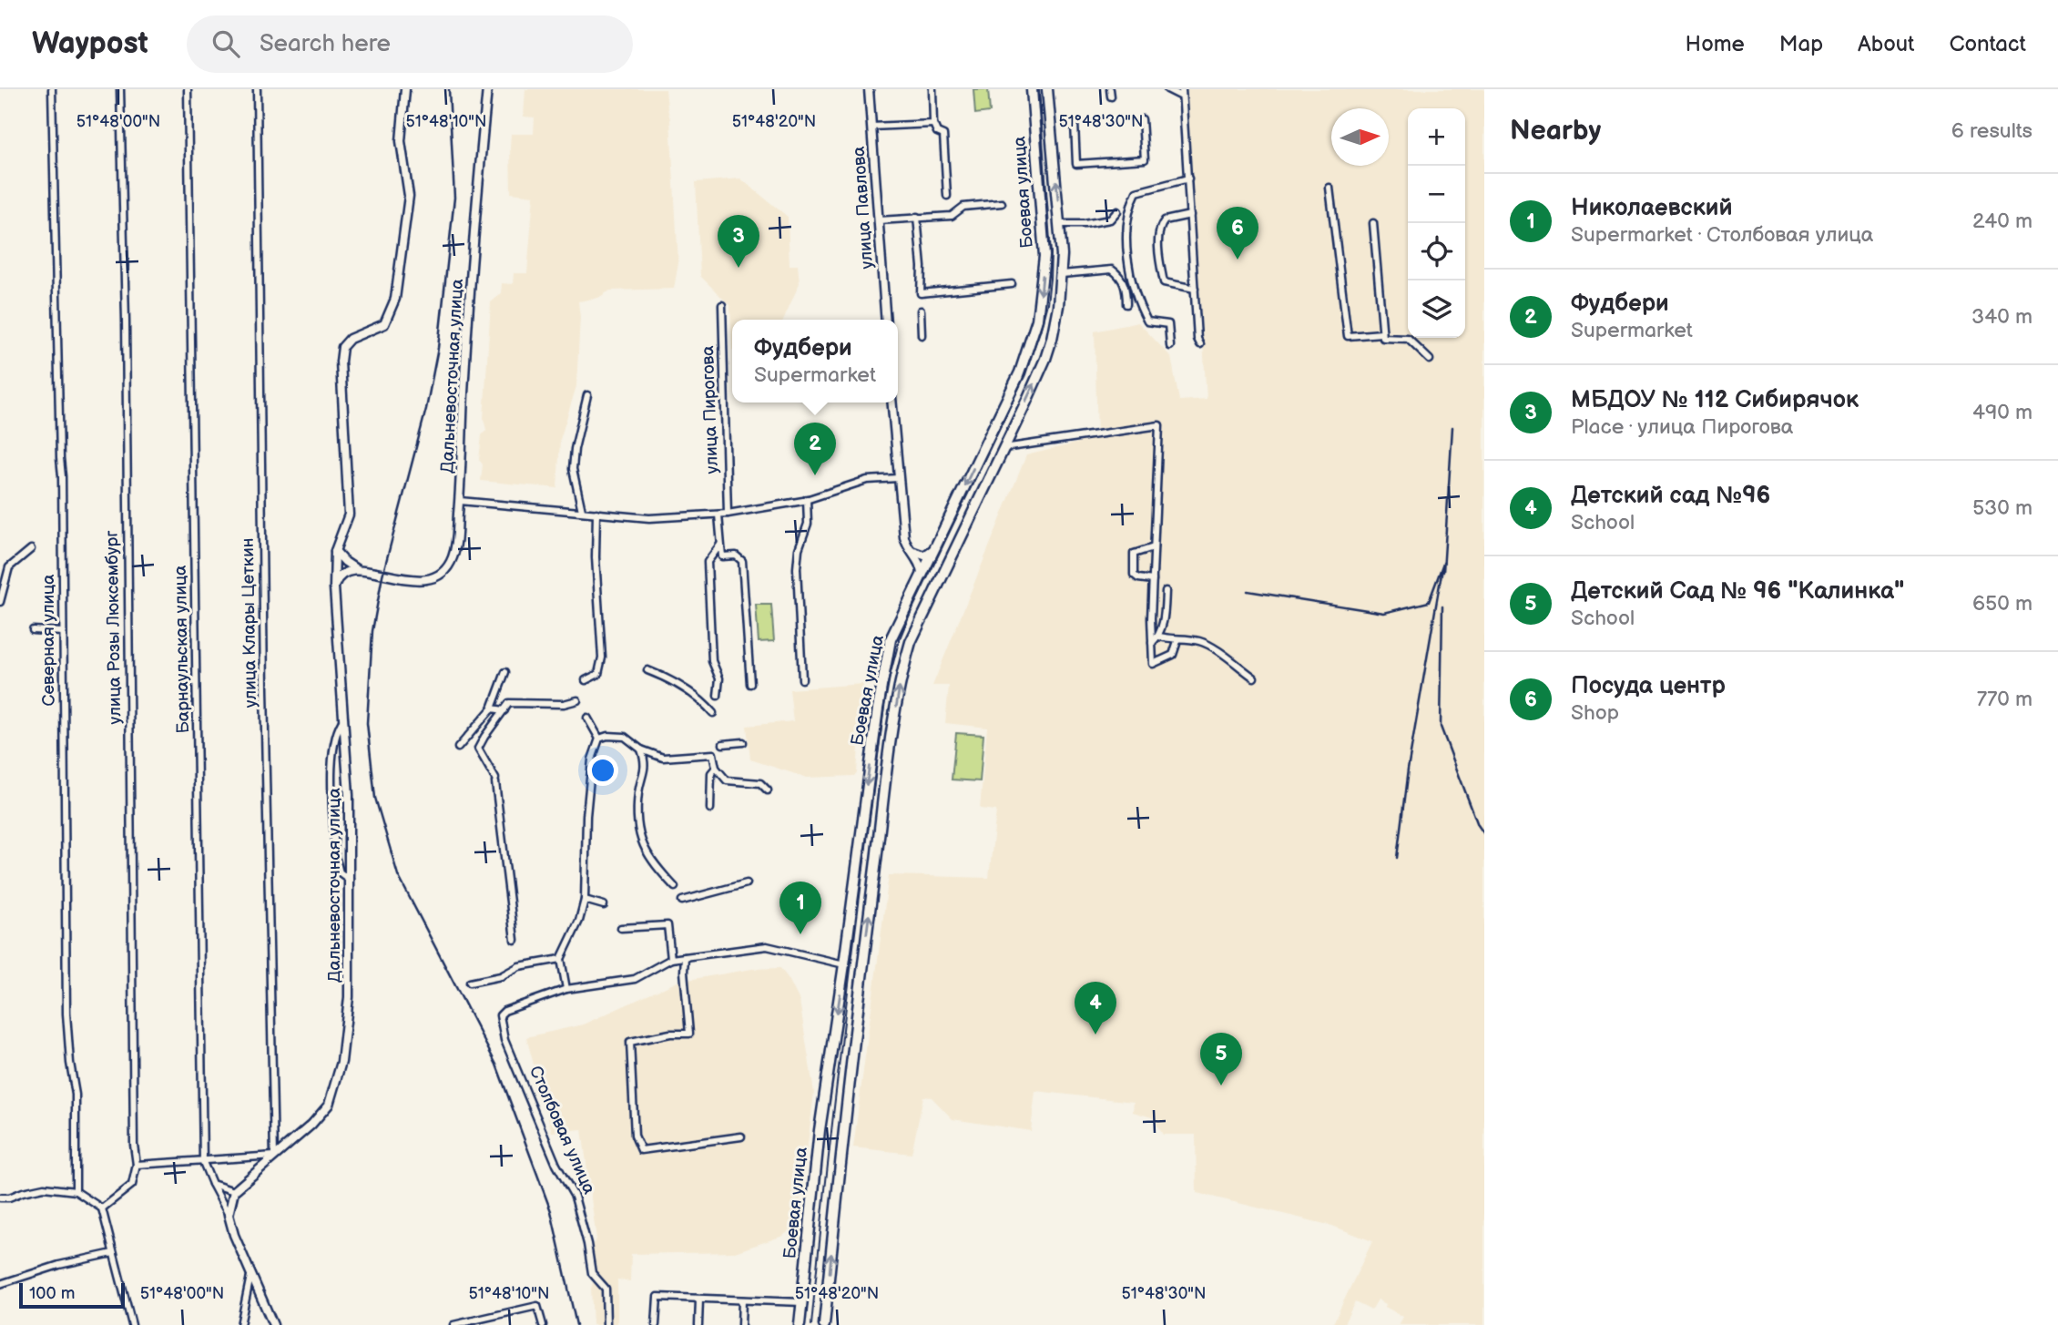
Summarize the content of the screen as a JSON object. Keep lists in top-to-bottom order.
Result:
{
  "streets": {
    "main road": ["Боевая улица", "Столбовая улица"],
    "street": [
      "улица Павлова",
      "Дальневосточная улица",
      "улица Пирогова",
      "улица Клары Цеткин",
      "улица Розы Люксембург",
      "Северная улица",
      "Барнаульская улица"
    ]
  },
  "crossings": [
    ["Боевая улица", "Столбовая улица"],
    ["Дальневосточная улица", "улица Клары Цеткин"]
  ],
  "scale_bar": "100 m",
  "north": "right",
  "page": {
    "header": "Waypost",
    "search": "Search here",
    "nav": [
      "Home",
      "Map",
      "About",
      "Contact"
    ],
    "heading": ["Nearby", "6 results"],
    "map_buttons": ["+", "−"],
    "list": [
      {
        "mark": "1",
        "name": "Николаевский",
        "note": "Supermarket · Столбовая улица",
        "value": "240 m"
      },
      {
        "mark": "2",
        "name": "Фудбери",
        "note": "Supermarket",
        "value": "340 m"
      },
      {
        "mark": "3",
        "name": "МБДОУ № 112 Сибирячок",
        "note": "Place · улица Пирогова",
        "value": "490 m"
      },
      {
        "mark": "4",
        "name": "Детский сад №96",
        "note": "School",
        "value": "530 m"
      },
      {
        "mark": "5",
        "name": "Детский Сад № 96 \"Калинка\"",
        "note": "School",
        "value": "650 m"
      },
      {
        "mark": "6",
        "name": "Посуда центр",
        "note": "Shop",
        "value": "770 m"
      }
    ],
    "pins": [
      "6",
      "3",
      "2",
      "1",
      "4",
      "5"
    ],
    "popup": ["Фудбери", "Supermarket"],
    "scale": "100 m"
  },
  "coordinates": [
    "51°48'20\"N",
    "51°48'00\"N",
    "51°48'10\"N",
    "51°48'30\"N"
  ]
}
